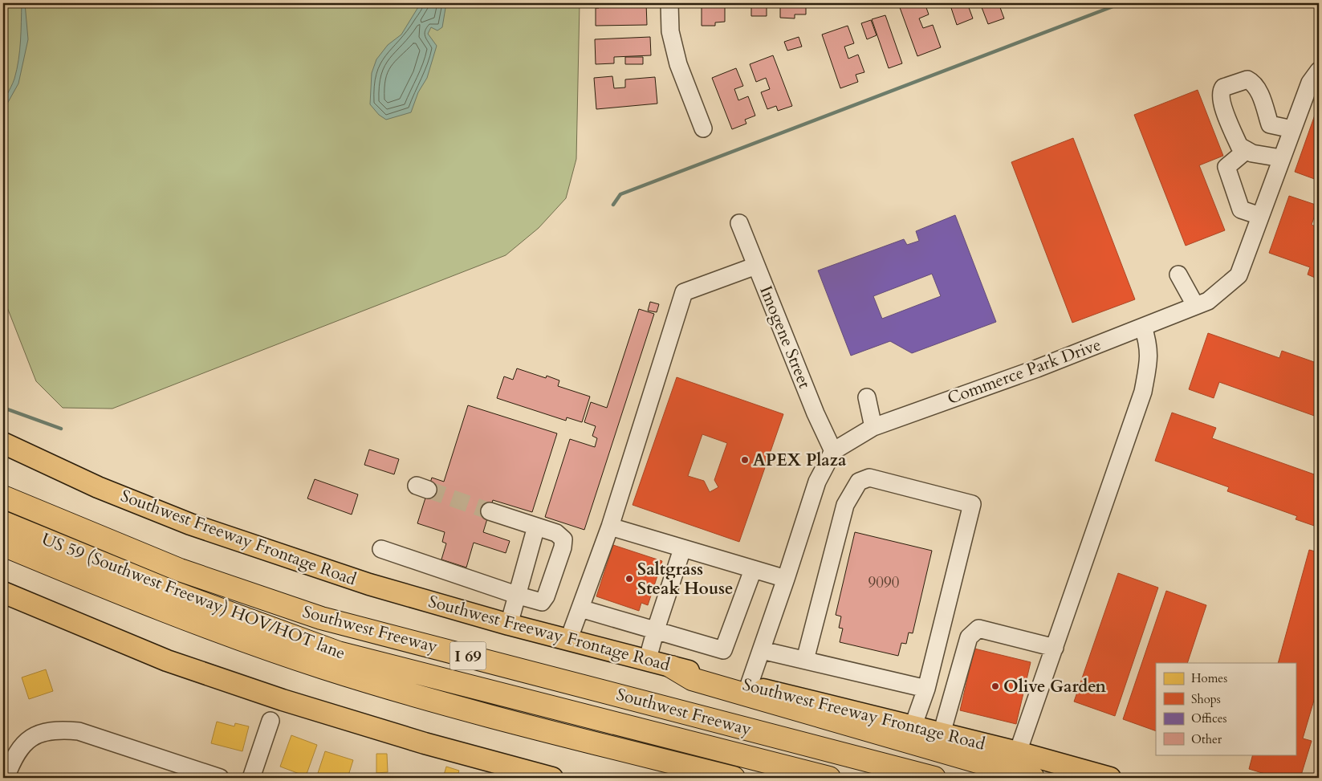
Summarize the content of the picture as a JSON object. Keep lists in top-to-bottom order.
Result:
{
  "streets": {
    "highway": ["US 59 (Southwest Freeway) HOV/HOT lane", "Southwest Freeway", "I 69"],
    "main road": ["Southwest Freeway Frontage Road"],
    "street": ["Imogene Street", "Commerce Park Drive"]
  },
  "crossings": [
    ["Imogene Street", "Commerce Park Drive"]
  ],
  "places": ["APEX Plaza", "Saltgrass Steak House", "Olive Garden"],
  "house_numbers": ["9090"],
  "legend": [
    "Homes",
    "Shops",
    "Offices",
    "Other"
  ]
}
